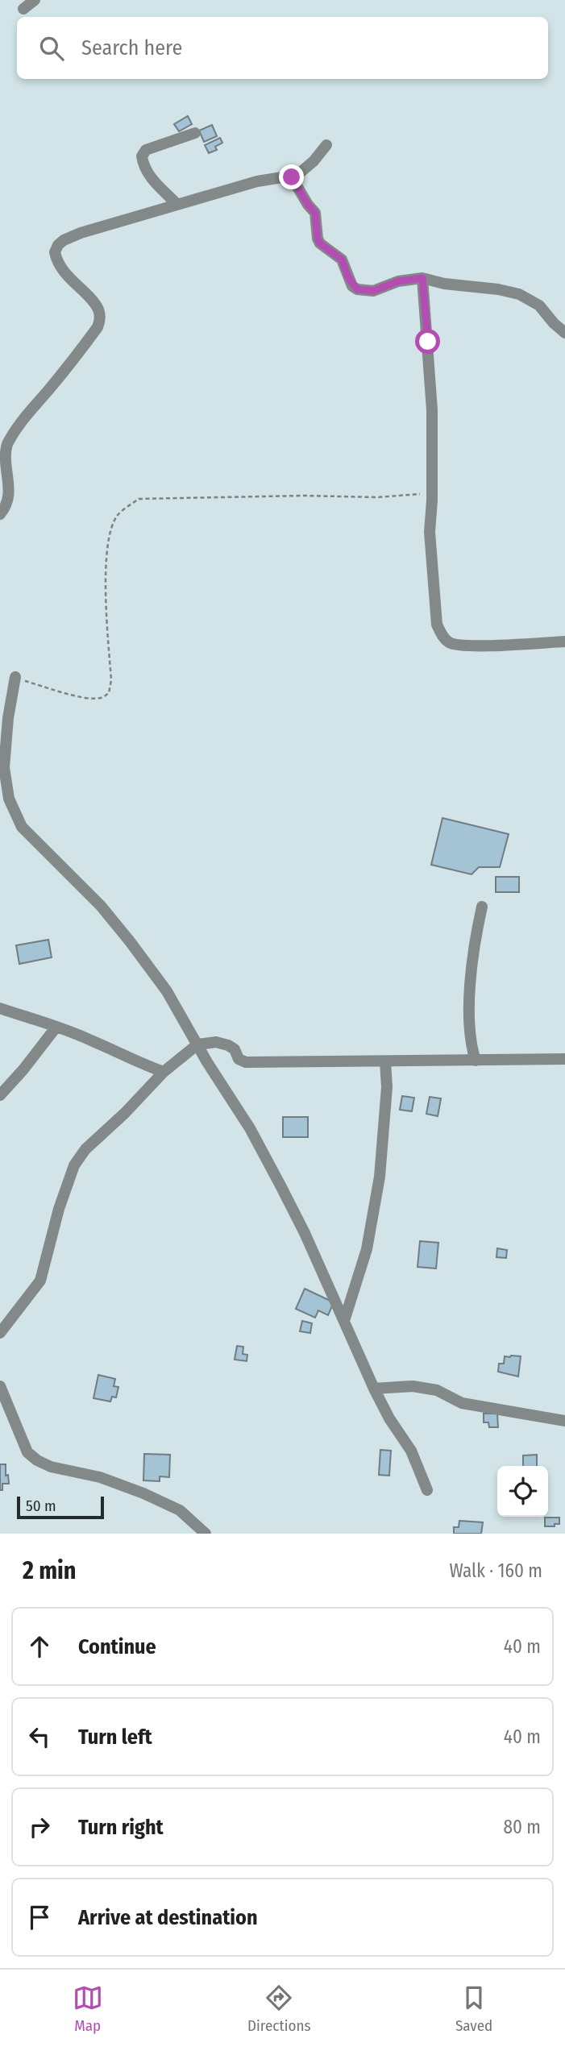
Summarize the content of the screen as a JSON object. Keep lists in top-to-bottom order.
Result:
{
  "scale_bar": "50 m",
  "page": {
    "search": "Search here",
    "scale": "50 m",
    "heading": ["2 min", "Walk · 160 m"],
    "list": [
      ["Continue", "40 m"],
      ["Turn left", "40 m"],
      ["Turn right", "80 m"],
      "Arrive at destination"
    ],
    "nav": ["Map", "Directions", "Saved"]
  }
}
